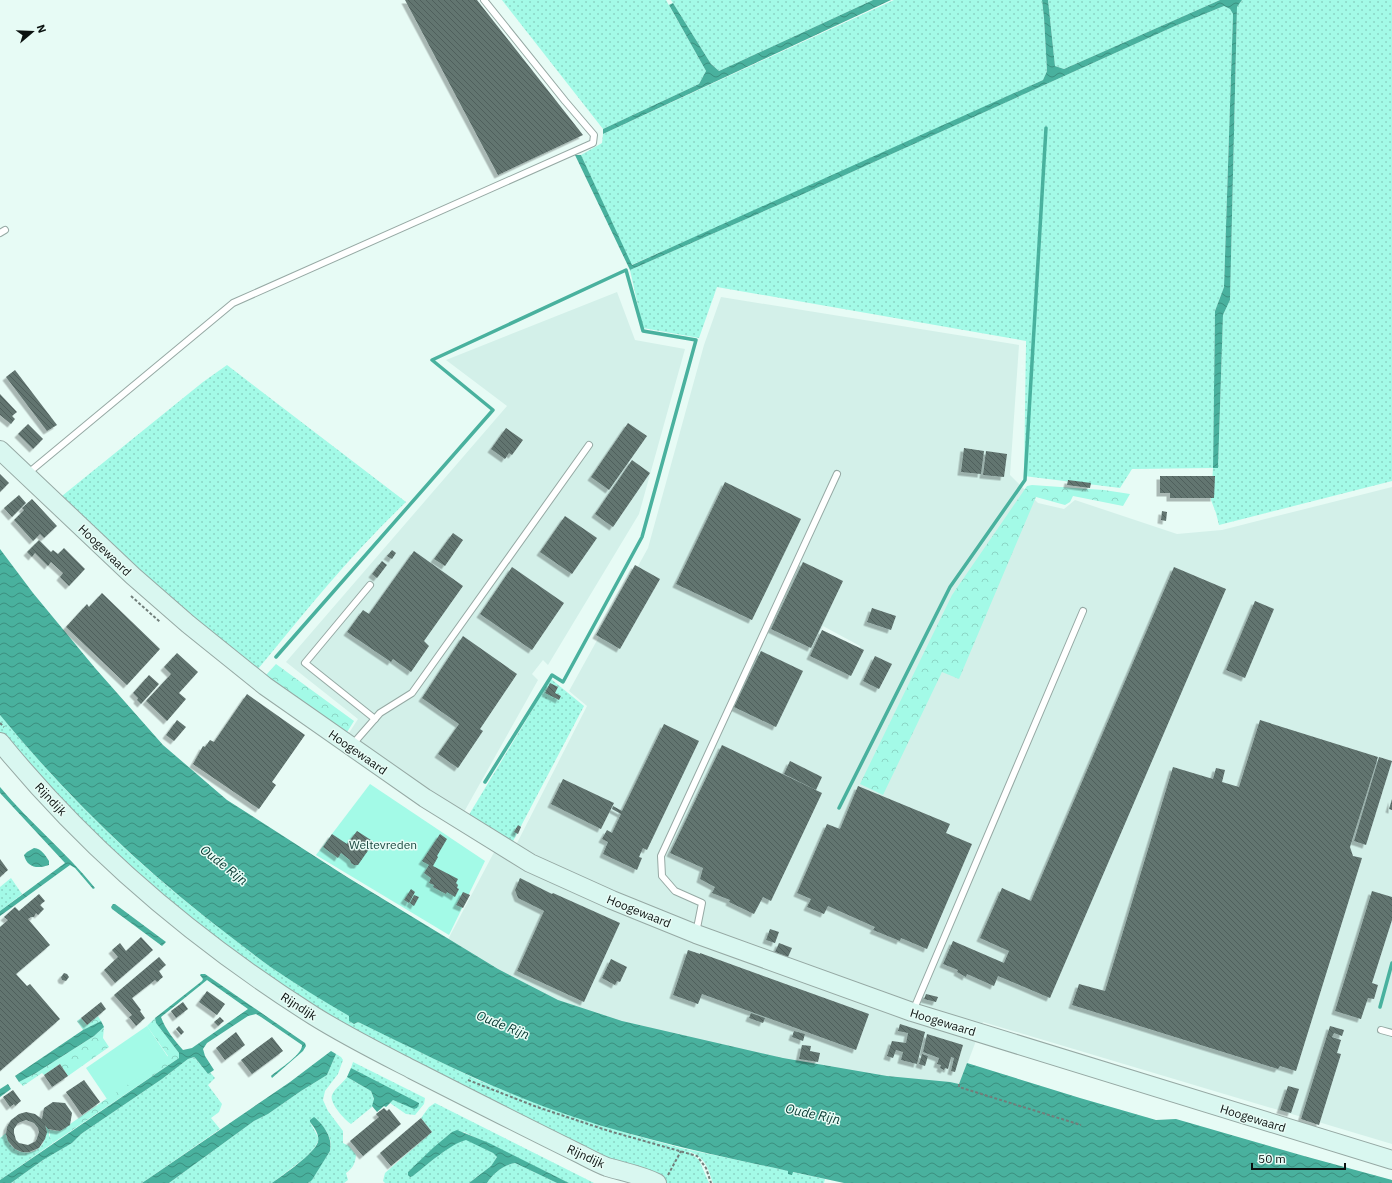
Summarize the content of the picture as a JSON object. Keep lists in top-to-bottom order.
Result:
{
  "streets": {
    "street": ["Hoogewaard", "Rijndijk"]
  },
  "water": ["Oude Rijn"],
  "parks": ["Weltevreden"],
  "scale_bar": "50 m",
  "north": "right"
}
